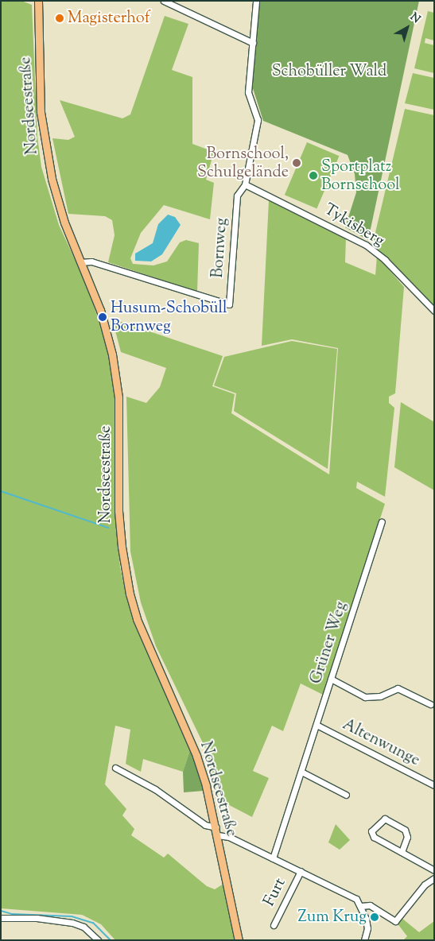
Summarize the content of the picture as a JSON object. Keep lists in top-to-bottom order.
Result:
{
  "streets": {
    "main road": ["Nordseestraße"],
    "street": [
      "Tykisberg",
      "Bornweg",
      "Grüner Weg",
      "Altenwunge",
      "Furt"
    ]
  },
  "crossings": [
    ["Nordseestraße", "Bornweg"],
    ["Tykisberg", "Bornweg"],
    ["Grüner Weg", "Altenwunge"]
  ],
  "parks": ["Schobüller Wald"],
  "places": [
    "Magisterhof",
    "Bornschool, Schulgelände",
    "Sportplatz Bornschool",
    "Husum-Schobüll Bornweg",
    "Zum Krug"
  ],
  "north": "top right"
}
